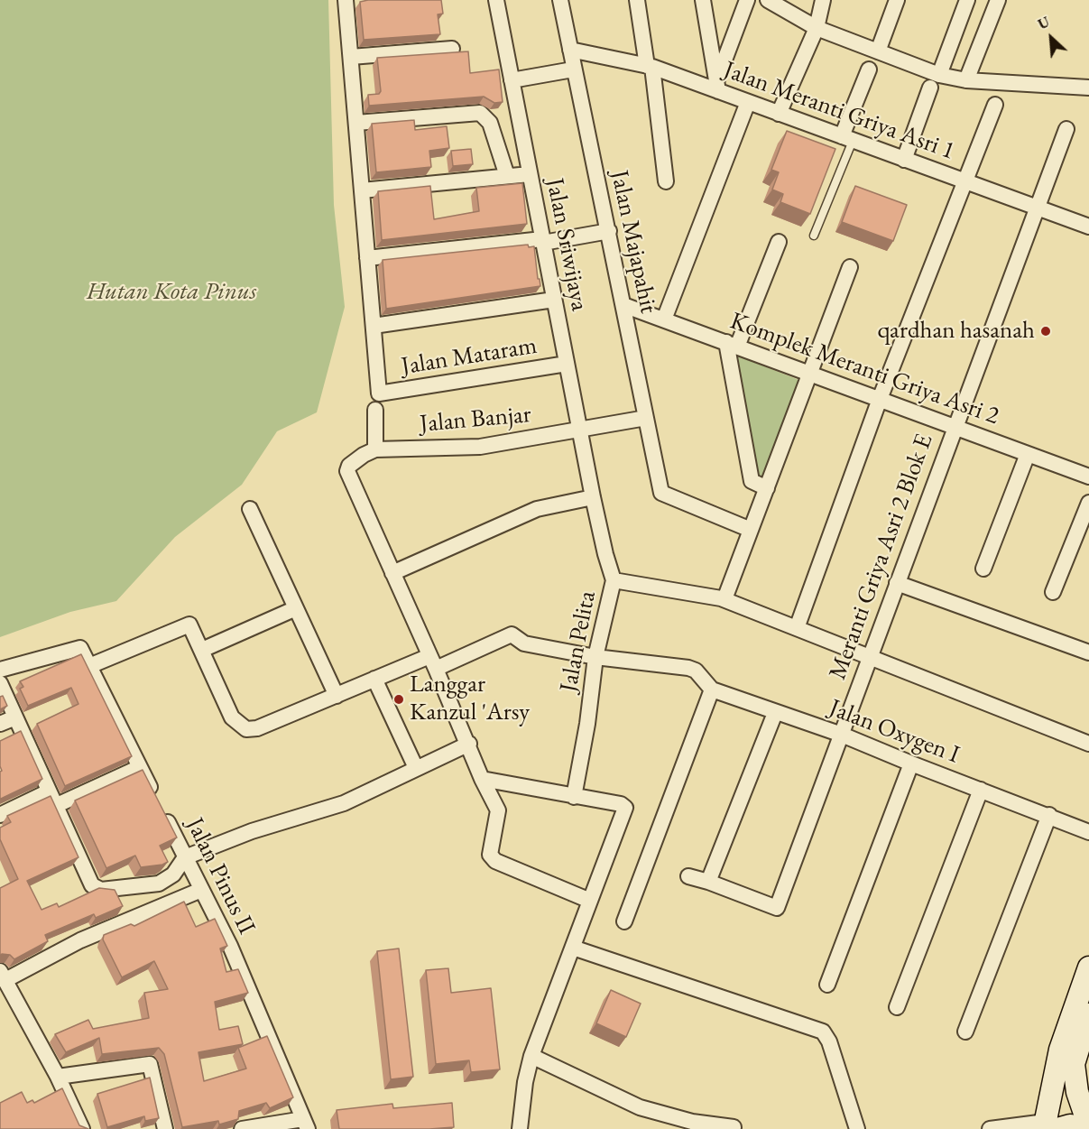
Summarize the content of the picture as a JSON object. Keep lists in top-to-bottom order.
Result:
{
  "streets": {
    "street": [
      "Jalan Meranti Griya Asri 1",
      "Jalan Majapahit",
      "Jalan Sriwijaya",
      "Jalan Mataram",
      "Komplek Meranti Griya Asri 2",
      "Jalan Banjar",
      "Meranti Griya Asri 2 Blok E",
      "Jalan Pelita",
      "Jalan Oxygen I",
      "Jalan Pinus II"
    ]
  },
  "crossings": [
    ["Jalan Meranti Griya Asri 1", "Jalan Majapahit"],
    ["Jalan Meranti Griya Asri 1", "Meranti Griya Asri 2 Blok E"],
    ["Jalan Majapahit", "Komplek Meranti Griya Asri 2"],
    ["Jalan Majapahit", "Jalan Banjar"],
    ["Jalan Sriwijaya", "Jalan Mataram"],
    ["Jalan Sriwijaya", "Jalan Banjar"],
    ["Jalan Sriwijaya", "Jalan Pelita"],
    ["Komplek Meranti Griya Asri 2", "Meranti Griya Asri 2 Blok E"],
    ["Meranti Griya Asri 2 Blok E", "Jalan Oxygen I"],
    ["Jalan Pelita", "Jalan Oxygen I"]
  ],
  "parks": ["Hutan Kota Pinus"],
  "places": ["qardhan hasanah", "Langgar Kanzul 'Arsy"],
  "north": "top left"
}
